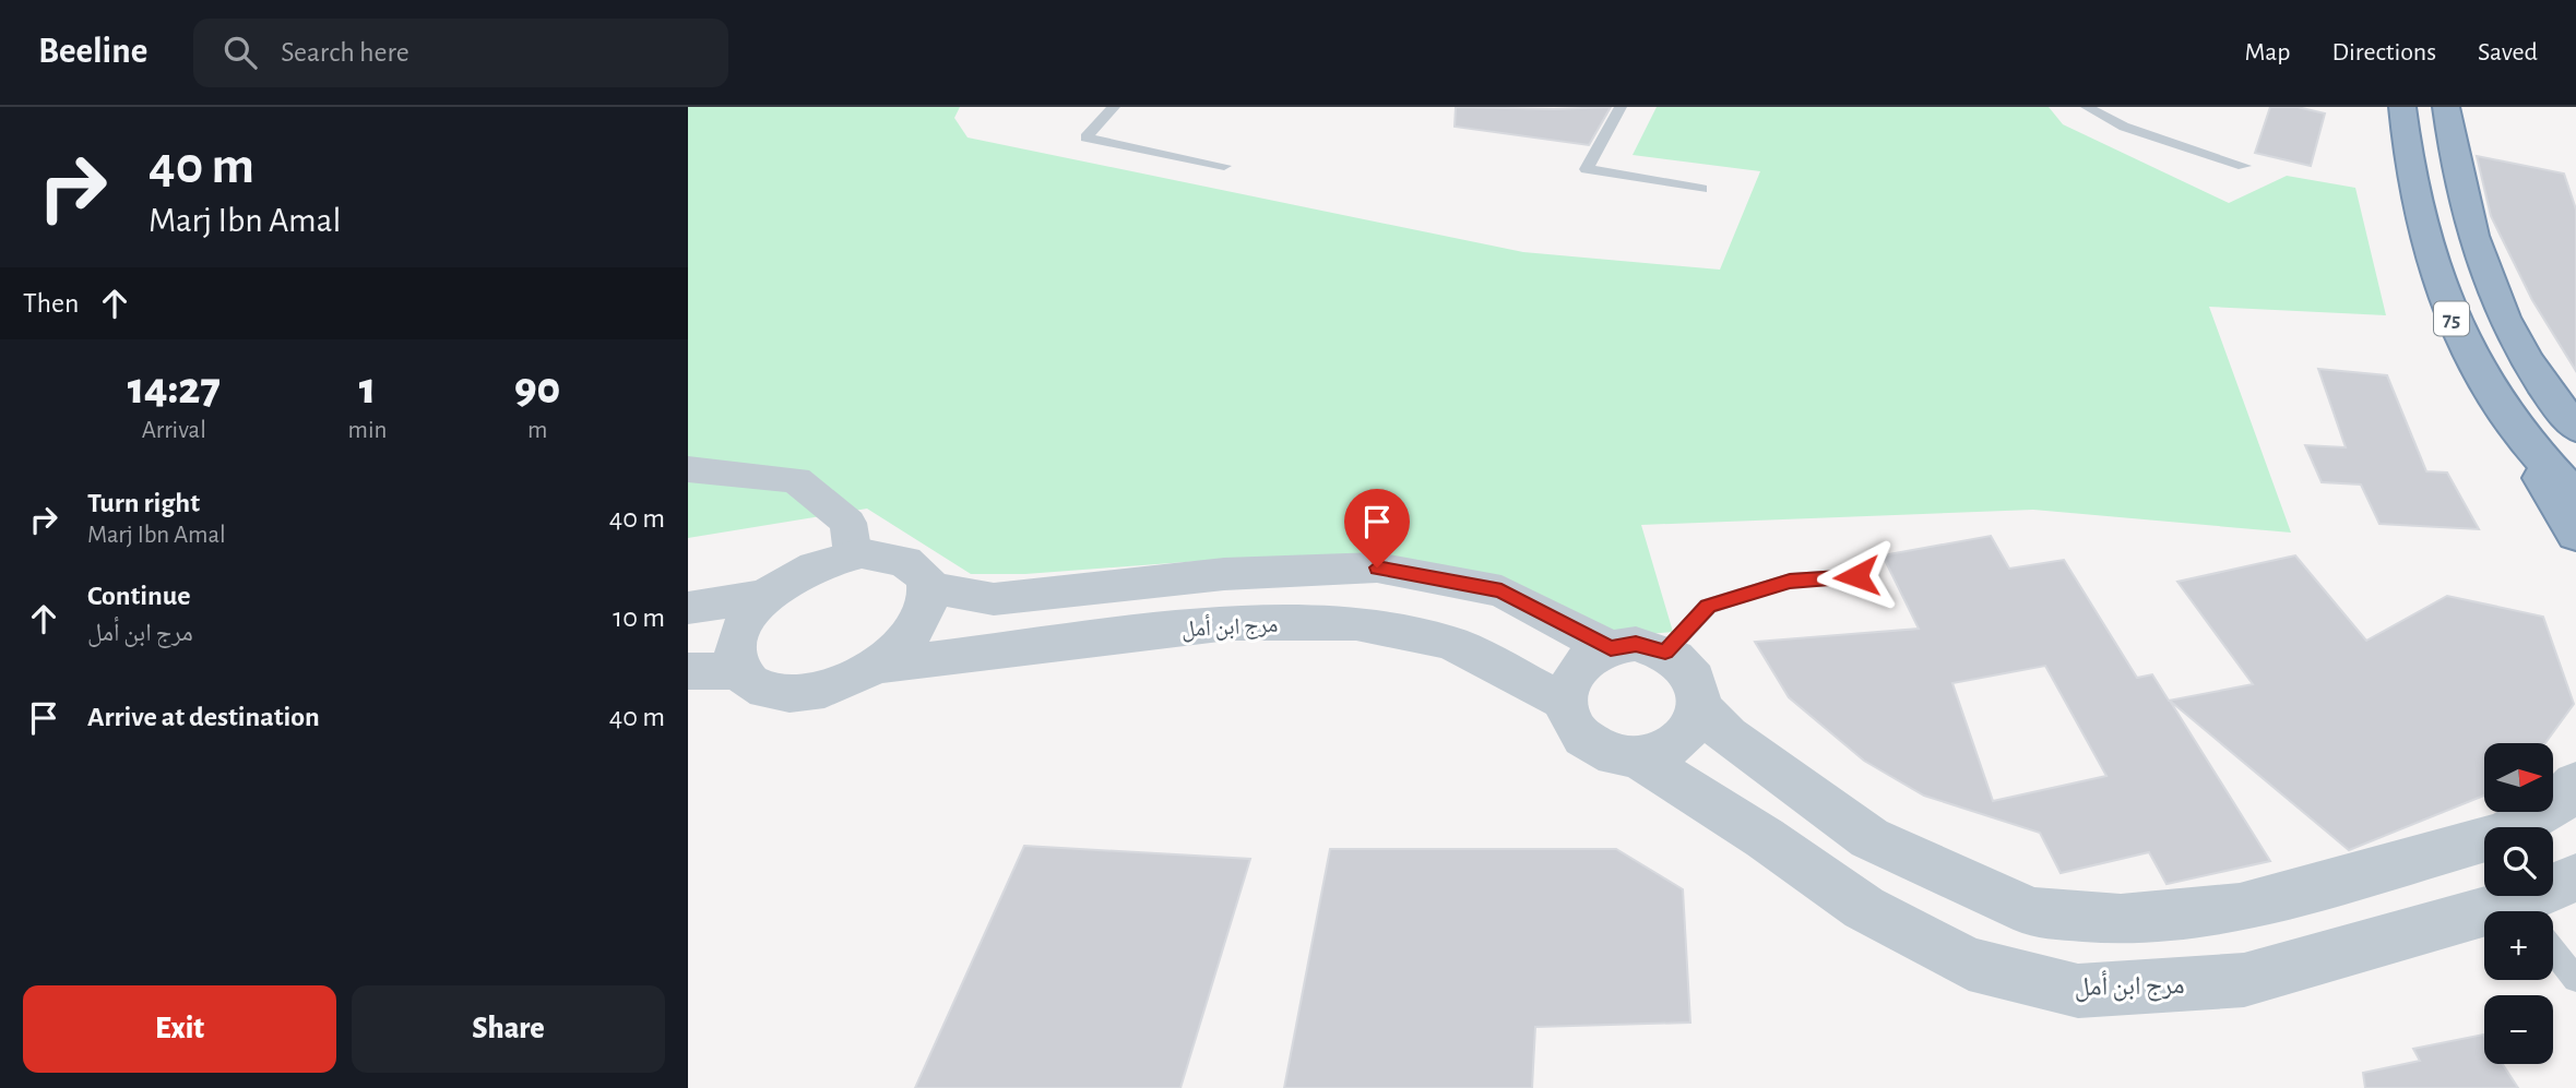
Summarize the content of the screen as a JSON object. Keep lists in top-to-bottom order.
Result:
{
  "streets": {
    "highway": ["75"],
    "street": ["مرج ابن أمل"]
  },
  "north": "right",
  "page": {
    "header": "Beeline",
    "search": "Search here",
    "nav": ["Map", "Directions", "Saved"],
    "turn": ["40 m", "Marj Ibn Amal"],
    "then": "Then",
    "eta": [
      "14:27",
      "Arrival",
      "1",
      "min",
      "90",
      "m"
    ],
    "list": [
      {
        "name": "Turn right",
        "note": "Marj Ibn Amal",
        "value": "40 m"
      },
      {
        "name": "Continue",
        "note": "مرج ابن أمل",
        "value": "10 m"
      },
      {
        "name": "Arrive at destination",
        "value": "40 m"
      }
    ],
    "map_buttons": ["+", "−"],
    "buttons": ["Exit", "Share"]
  }
}
